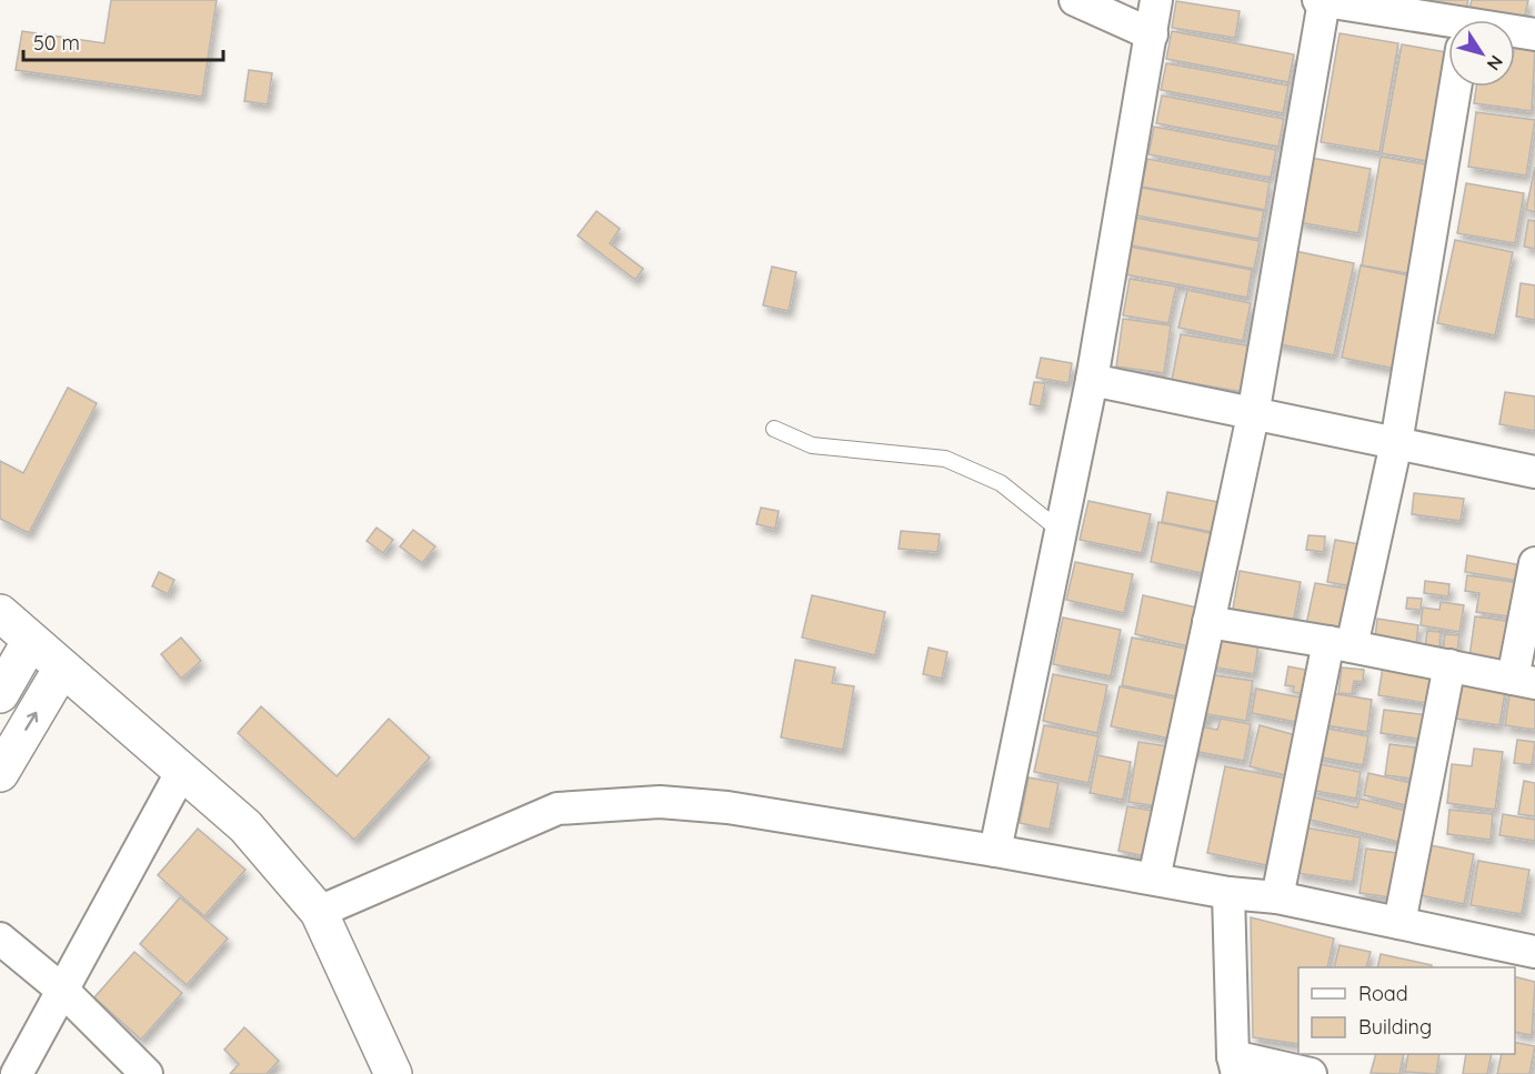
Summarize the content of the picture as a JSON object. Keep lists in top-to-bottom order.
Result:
{
  "legend": ["Road", "Building"],
  "scale_bar": "50 m",
  "north": "bottom right"
}
